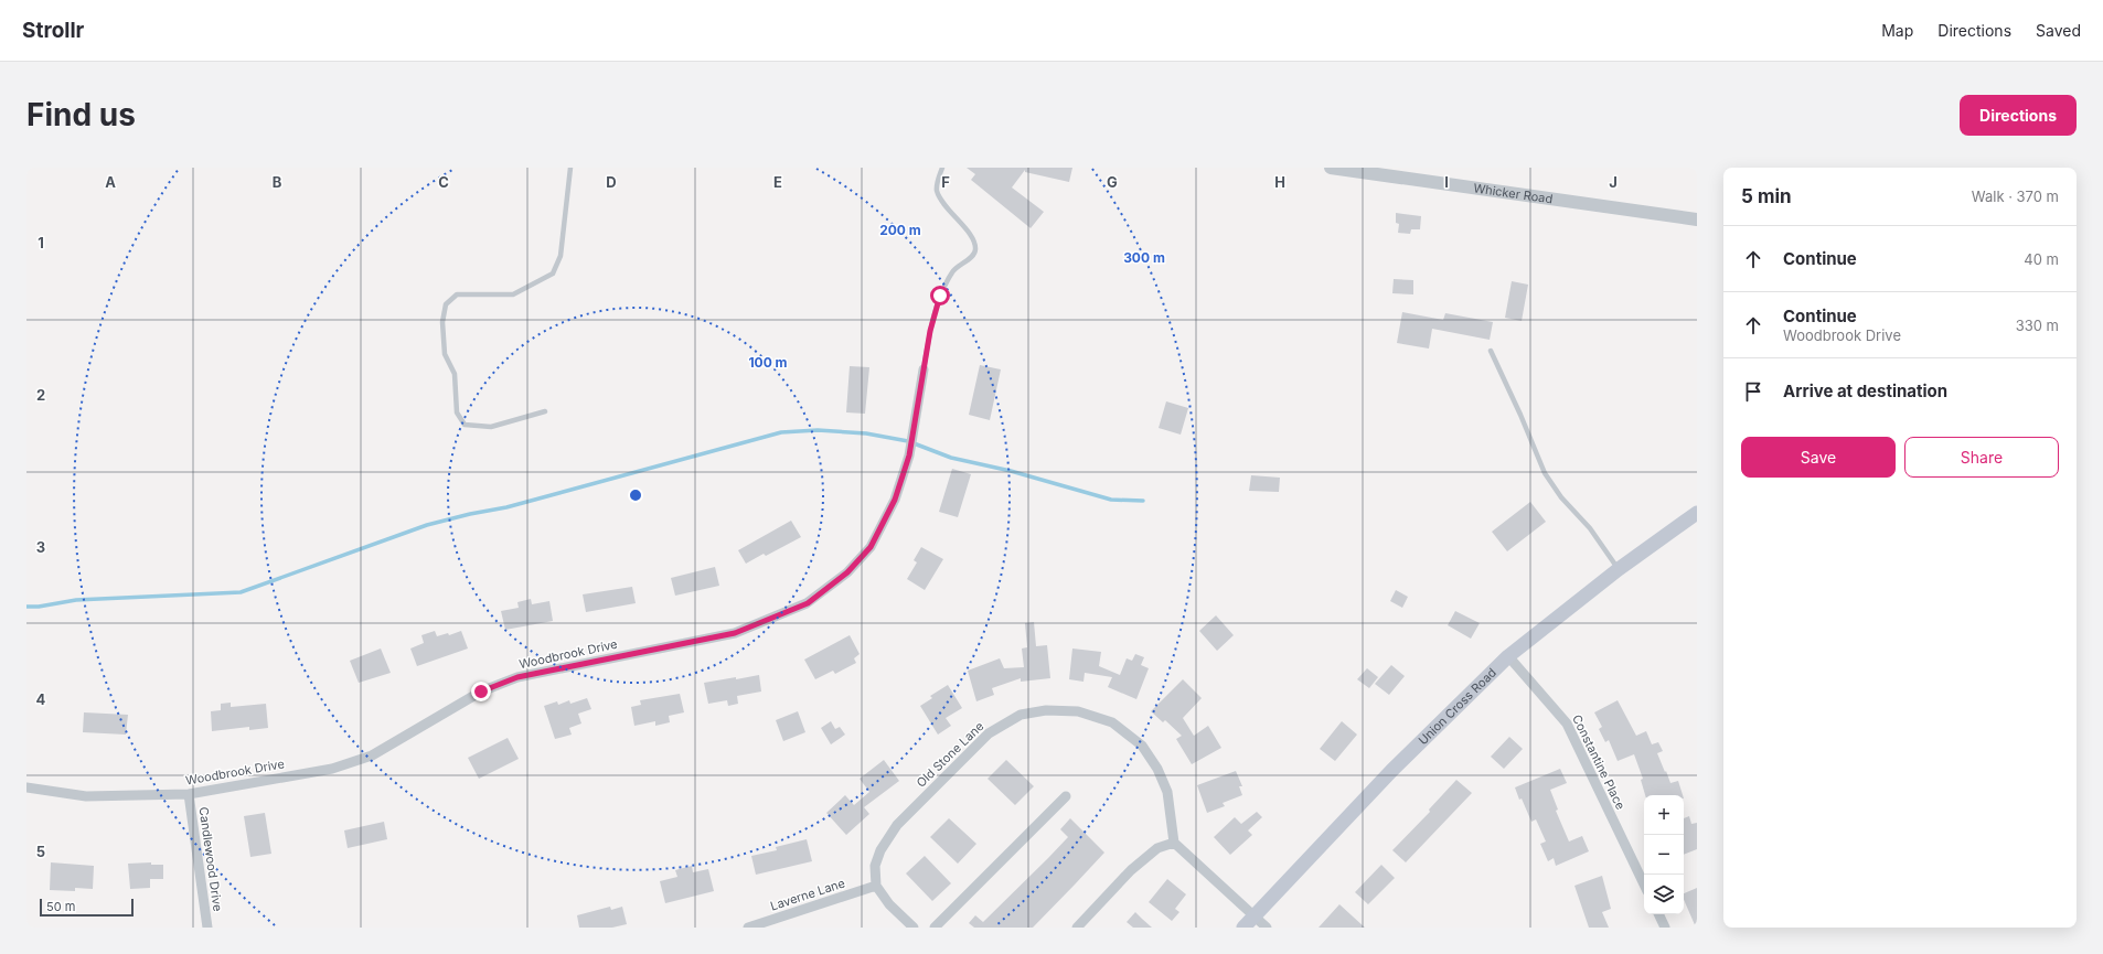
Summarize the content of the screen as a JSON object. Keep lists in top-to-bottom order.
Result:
{
  "streets": {
    "main road": ["Union Cross Road"],
    "street": [
      "Whicker Road",
      "Woodbrook Drive",
      "Old Stone Lane",
      "Constantine Place",
      "Candlewood Drive",
      "Laverne Lane"
    ]
  },
  "crossings": [
    ["Woodbrook Drive", "Candlewood Drive"],
    ["Union Cross Road", "Constantine Place"],
    ["Old Stone Lane", "Laverne Lane"]
  ],
  "scale_bar": "50 m",
  "page": {
    "header": "Strollr",
    "nav": ["Map", "Directions", "Saved"],
    "buttons": [
      "Directions",
      ["Save", "Share"]
    ],
    "title": "Find us",
    "heading": ["5 min", "Walk · 370 m"],
    "list": [
      ["Continue", "40 m"],
      ["Continue", "Woodbrook Drive", "330 m"],
      "Arrive at destination"
    ],
    "map_buttons": ["+", "−"],
    "scale": "50 m"
  },
  "grid": {
    "columns": [
      "A",
      "B",
      "C",
      "D",
      "E",
      "F",
      "G",
      "H",
      "I",
      "J"
    ],
    "rows": [
      "1",
      "2",
      "3",
      "4",
      "5"
    ]
  },
  "rings": ["200 m", "300 m", "100 m"]
}
